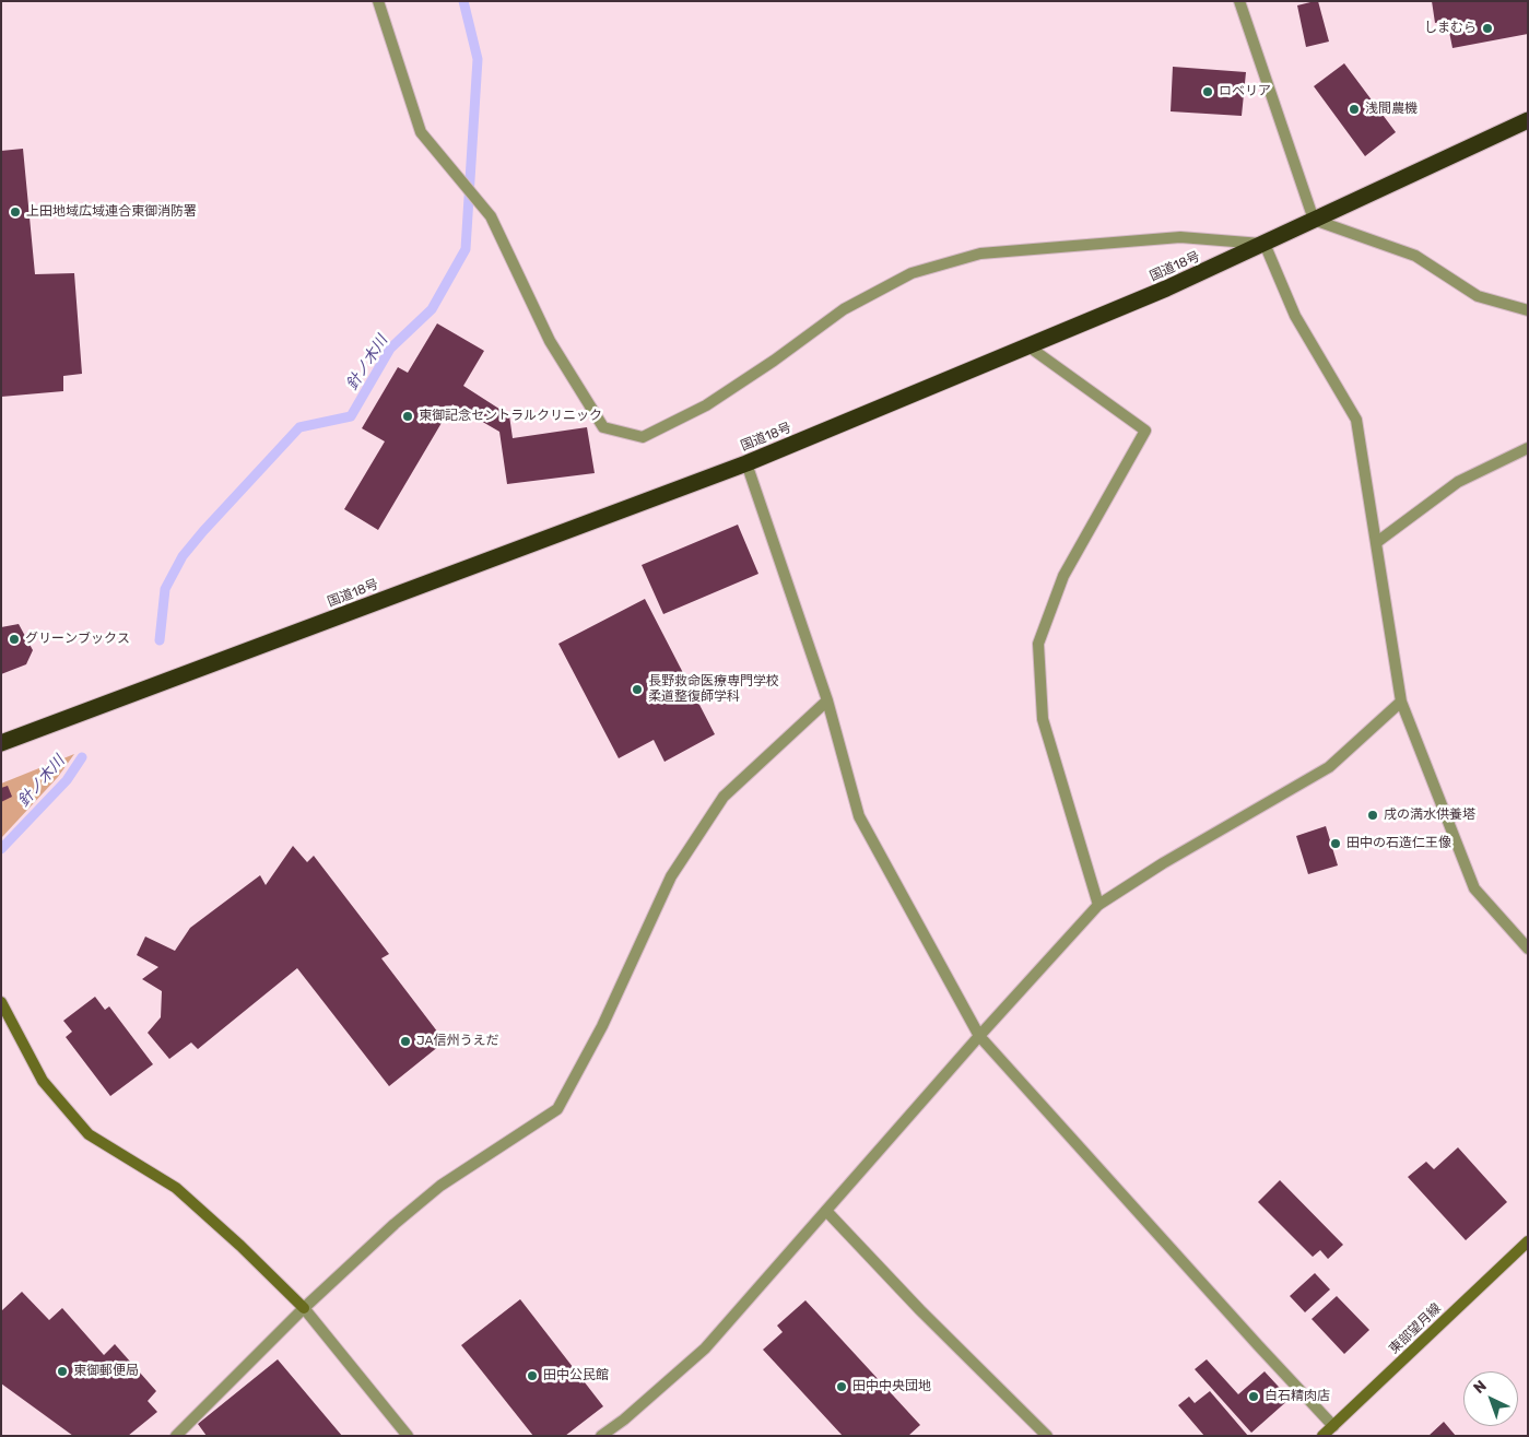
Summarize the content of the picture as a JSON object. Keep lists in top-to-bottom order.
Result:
{
  "streets": {
    "highway": ["国道18号"],
    "street": ["東部望月線"]
  },
  "water": ["針ノ木川"],
  "places": [
    "しまむら",
    "ロベリア",
    "浅間農機",
    "上田地域広域連合東御消防署",
    "東御記念セントラルクリニック",
    "グリーンブックス",
    "長野救命医療専門学校 柔道整復師学科",
    "戌の満水供養塔",
    "田中の石造仁王像",
    "JA信州うえだ",
    "東御郵便局",
    "田中公民館",
    "田中中央団地",
    "白石精肉店"
  ],
  "north": "top left"
}
